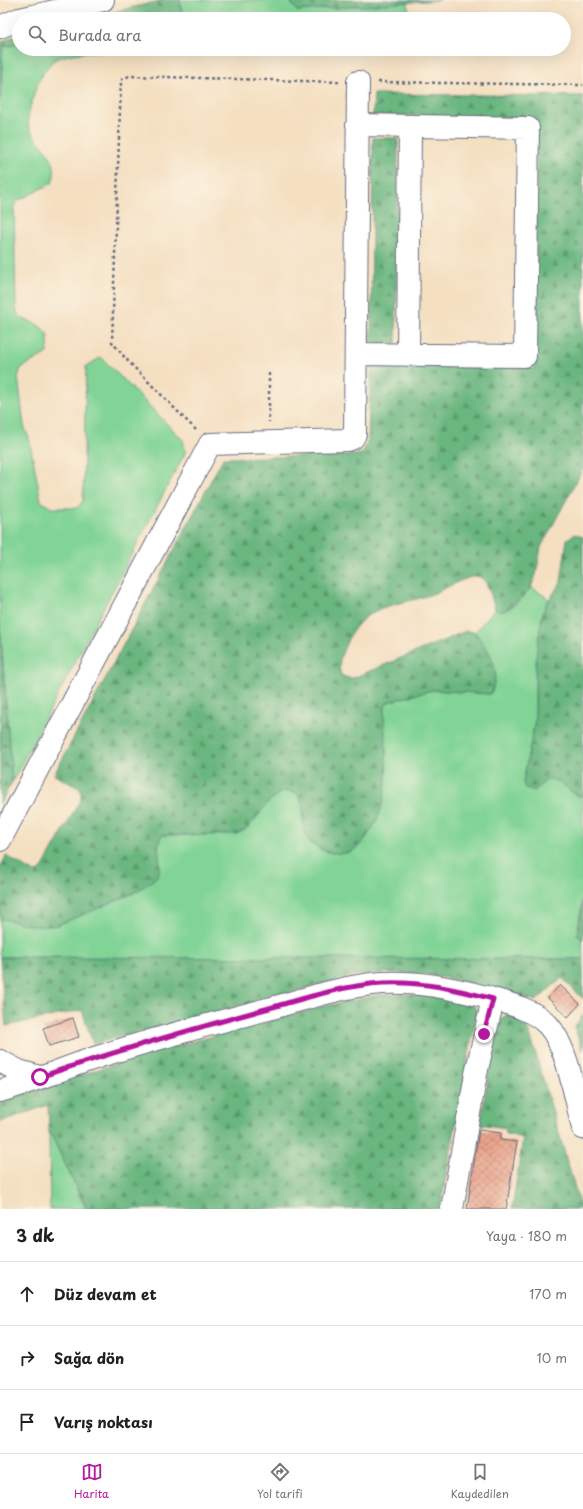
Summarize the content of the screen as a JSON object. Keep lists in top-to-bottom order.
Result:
{
  "page": {
    "search": "Burada ara",
    "heading": ["3 dk", "Yaya · 180 m"],
    "list": [
      ["Düz devam et", "170 m"],
      ["Sağa dön", "10 m"],
      "Varış noktası"
    ],
    "nav": ["Harita", "Yol tarifi", "Kaydedilen"]
  }
}
